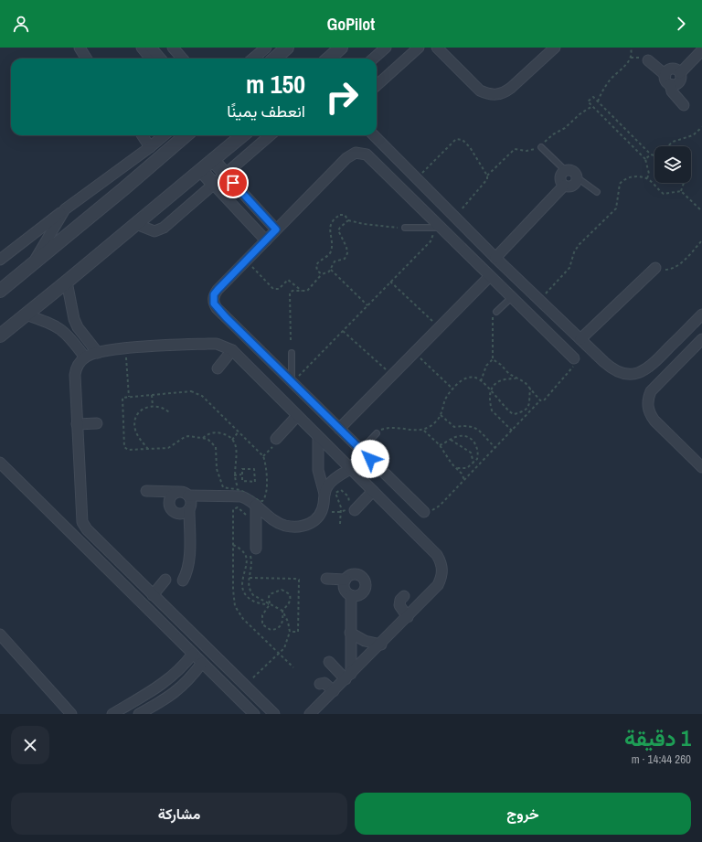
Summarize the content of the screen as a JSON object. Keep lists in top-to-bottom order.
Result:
{
  "page": {
    "header": "GoPilot",
    "turn": ["150 m", "انعطف يمينًا"],
    "heading": ["1 دقيقة", "260 m · 14:44"],
    "buttons": ["خروج", "مشاركة"]
  }
}
